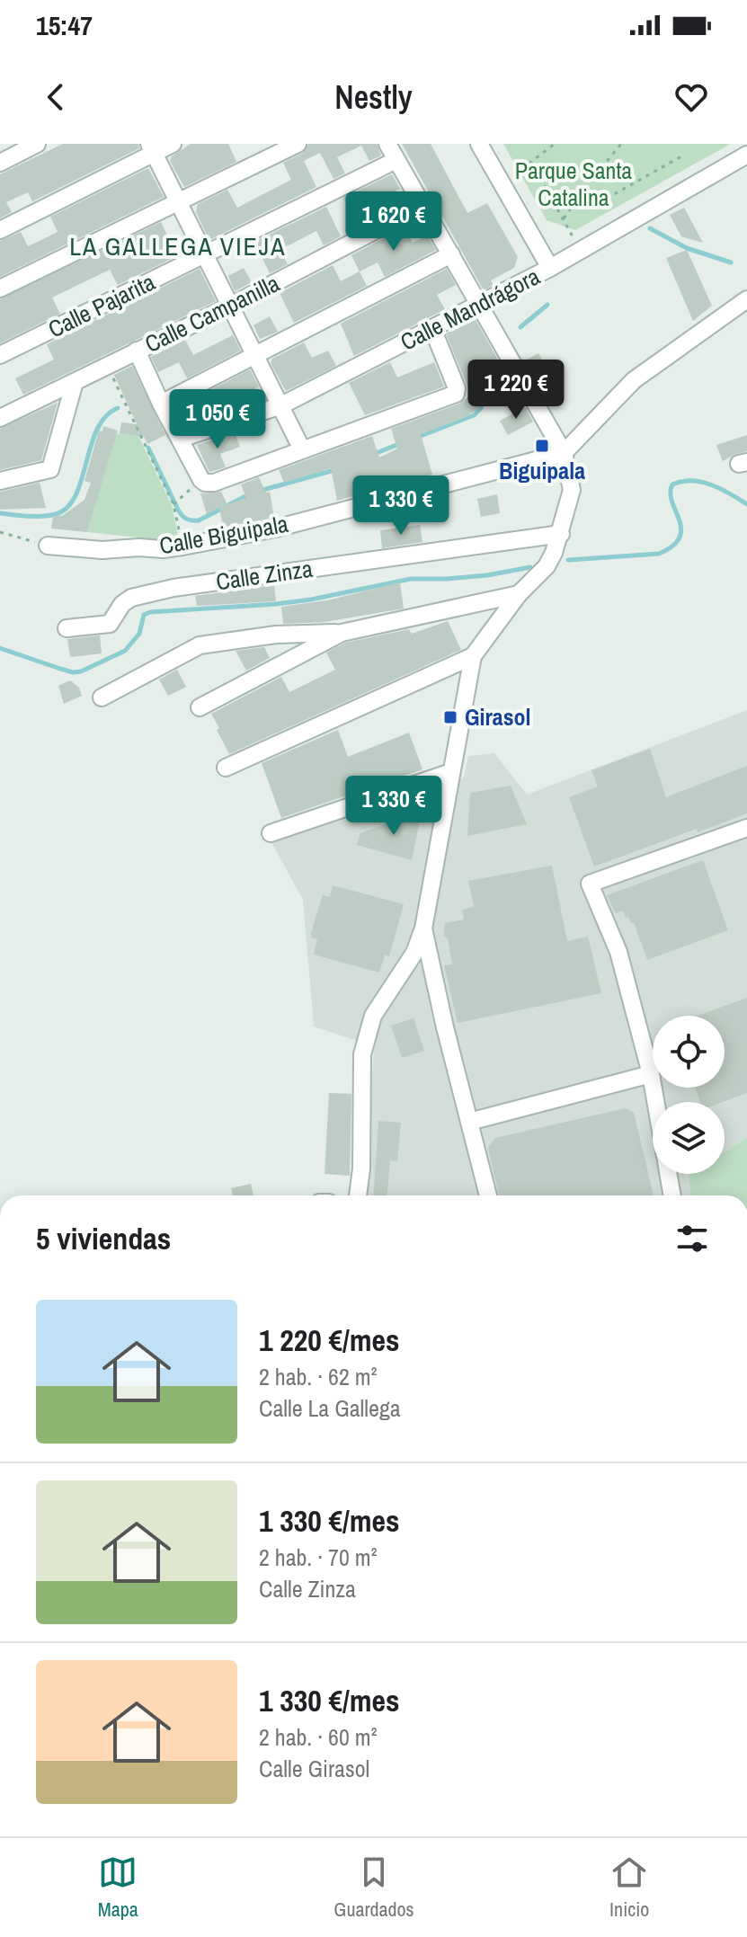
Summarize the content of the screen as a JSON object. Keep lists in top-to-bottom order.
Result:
{
  "streets": {
    "street": [
      "Calle Pajarita",
      "Calle Mandrágora",
      "Calle Campanilla",
      "Calle Biguipala",
      "Calle Zinza"
    ]
  },
  "districts": ["LA GALLEGA VIEJA"],
  "parks": ["Parque Santa Catalina"],
  "places": {
    "transit": ["Biguipala", "Girasol"]
  },
  "page": {
    "status": "15:47",
    "header": "Nestly",
    "price": [
      "1 620 €",
      "1 220 €",
      "1 050 €",
      "1 330 €",
      "1 330 €"
    ],
    "heading": "5 viviendas",
    "list": [
      {
        "name": "1 220 €/mes",
        "note": "2 hab. · 62 m² · Calle La Gallega"
      },
      {
        "name": "1 330 €/mes",
        "note": "2 hab. · 70 m² · Calle Zinza"
      },
      {
        "name": "1 330 €/mes",
        "note": "2 hab. · 60 m² · Calle Girasol"
      }
    ],
    "tabs": ["Mapa", "Guardados", "Inicio"]
  }
}
